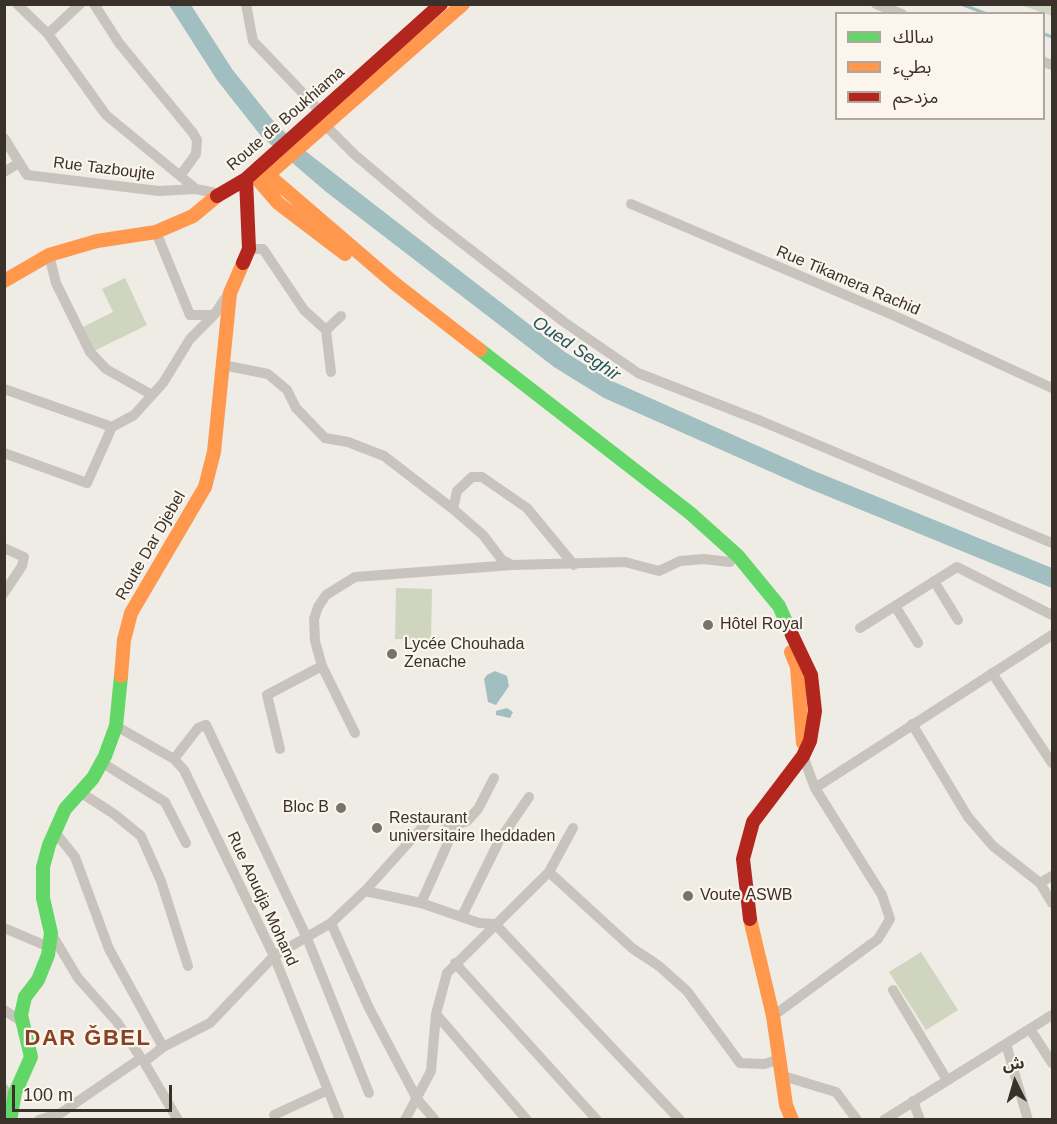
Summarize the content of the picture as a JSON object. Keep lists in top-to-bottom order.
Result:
{
  "streets": {
    "street": [
      "Route de Boukhiama",
      "Rue Tazboujte",
      "Rue Tikamera Rachid",
      "Route Dar Djebel",
      "Rue Aoudja Mohand"
    ]
  },
  "crossings": [
    ["Route de Boukhiama", "Rue Tazboujte"],
    ["Route de Boukhiama", "Route Dar Djebel"],
    ["Route Dar Djebel", "Rue Aoudja Mohand"]
  ],
  "districts": ["DAR ǦBEL"],
  "water": ["Oued Seghir"],
  "places": [
    "Hôtel Royal",
    "Lycée Chouhada Zenache",
    "Bloc B",
    "Restaurant universitaire Iheddaden",
    "Voute ASWB"
  ],
  "legend": ["سالك", "بطيء", "مزدحم"],
  "scale_bar": "100 m",
  "north": "top"
}
